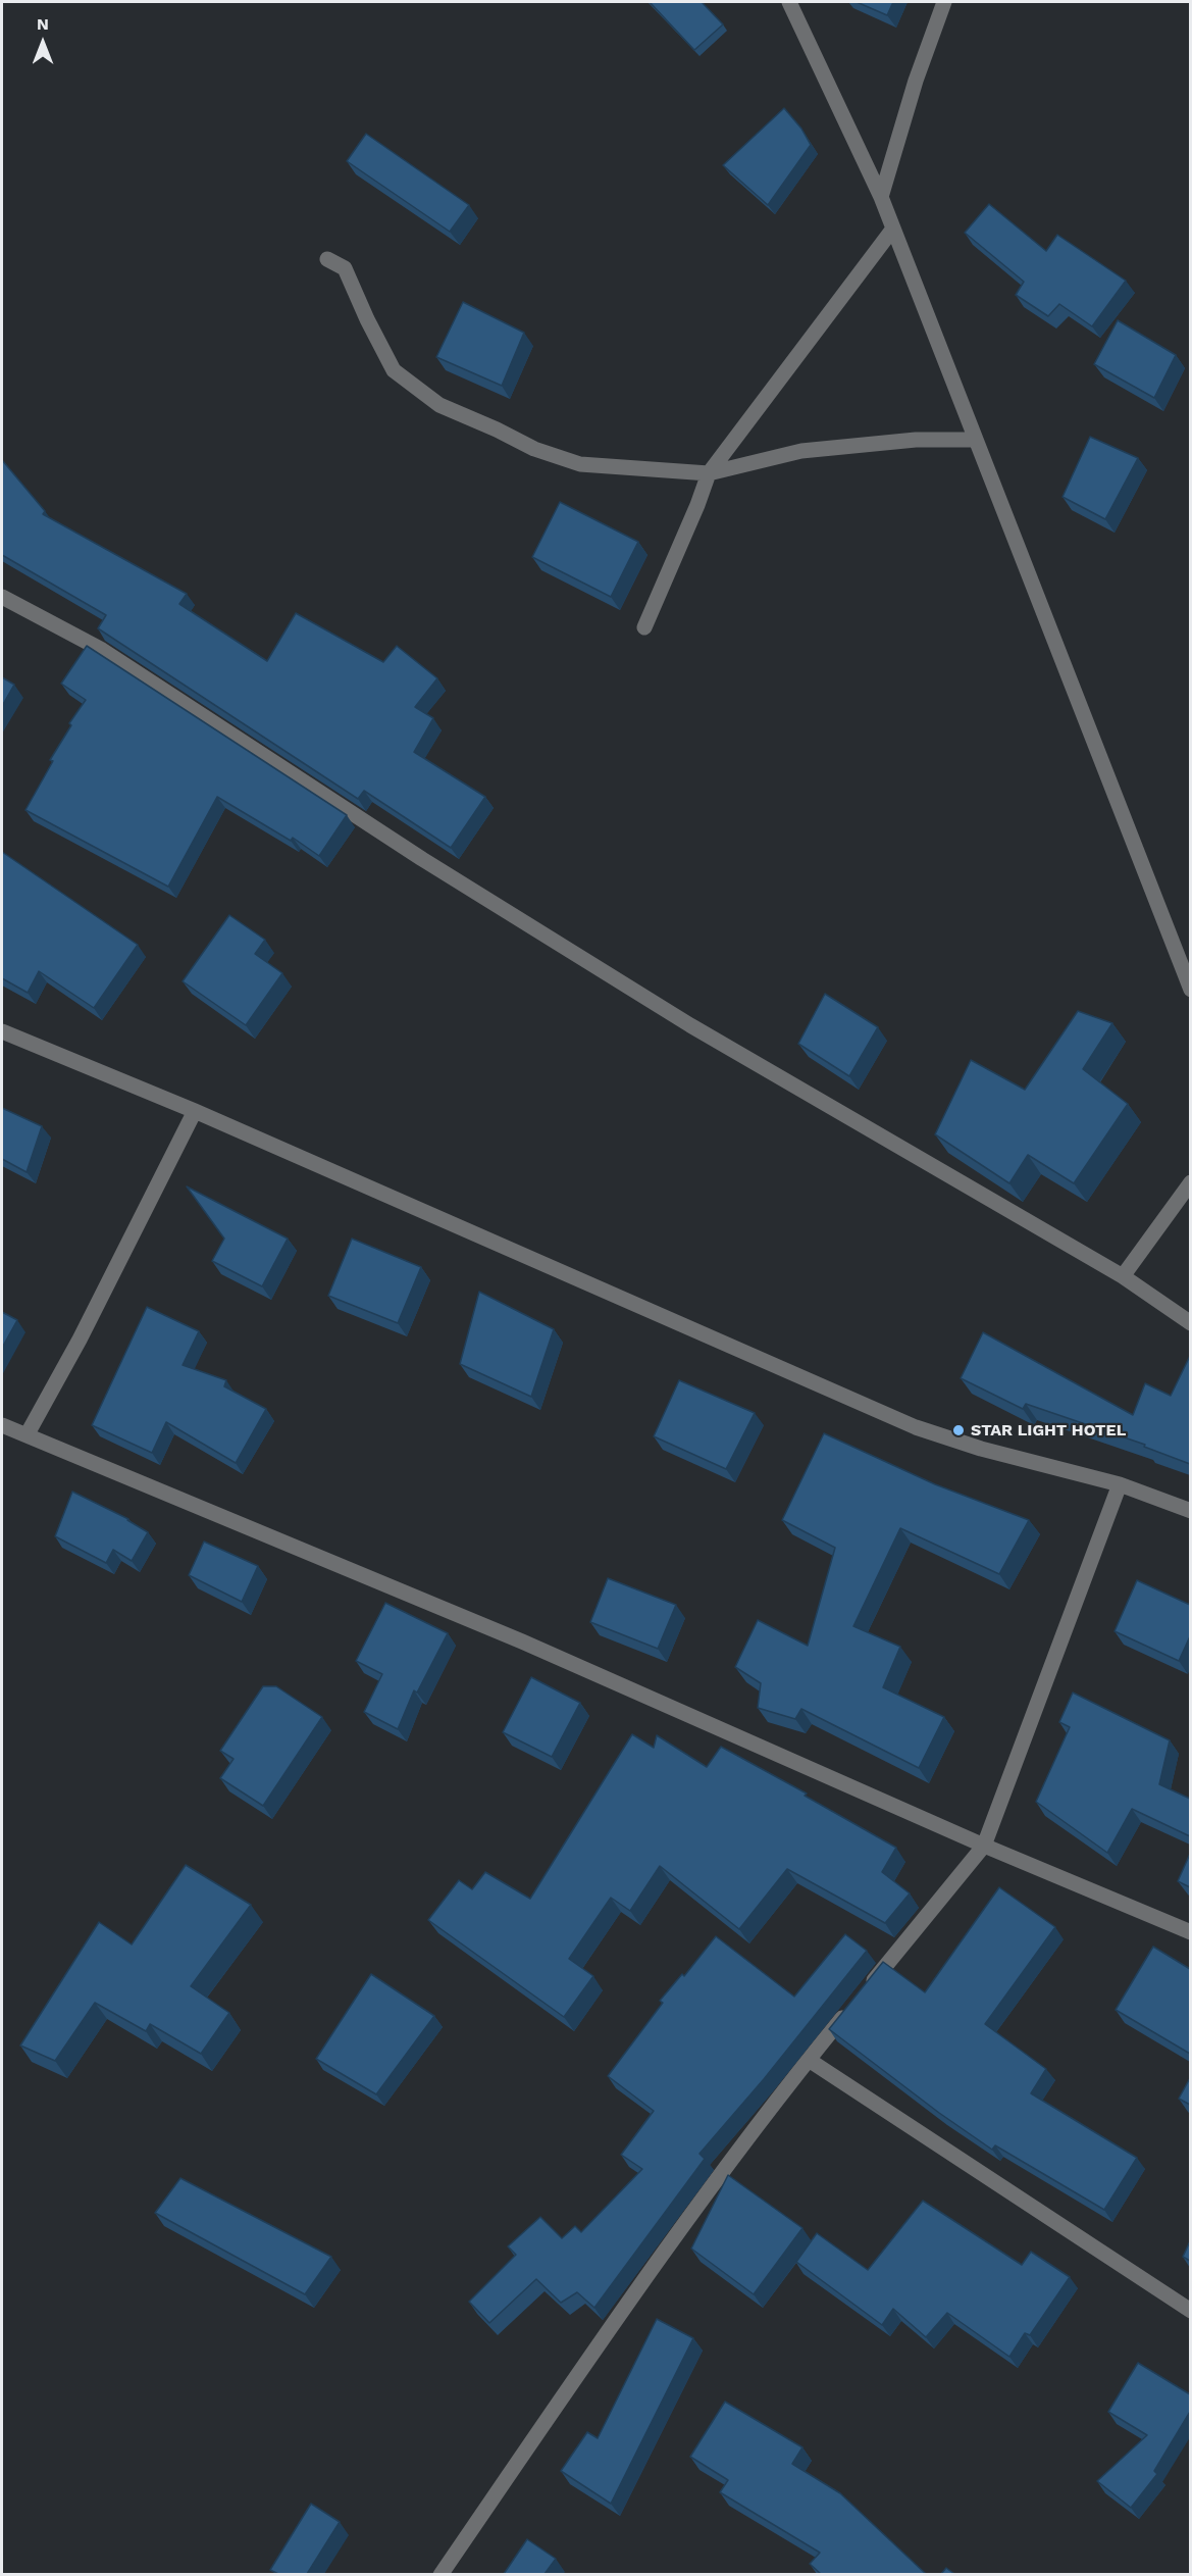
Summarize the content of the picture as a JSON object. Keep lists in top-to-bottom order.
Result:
{
  "places": ["STAR LIGHT HOTEL"],
  "north": "top"
}
